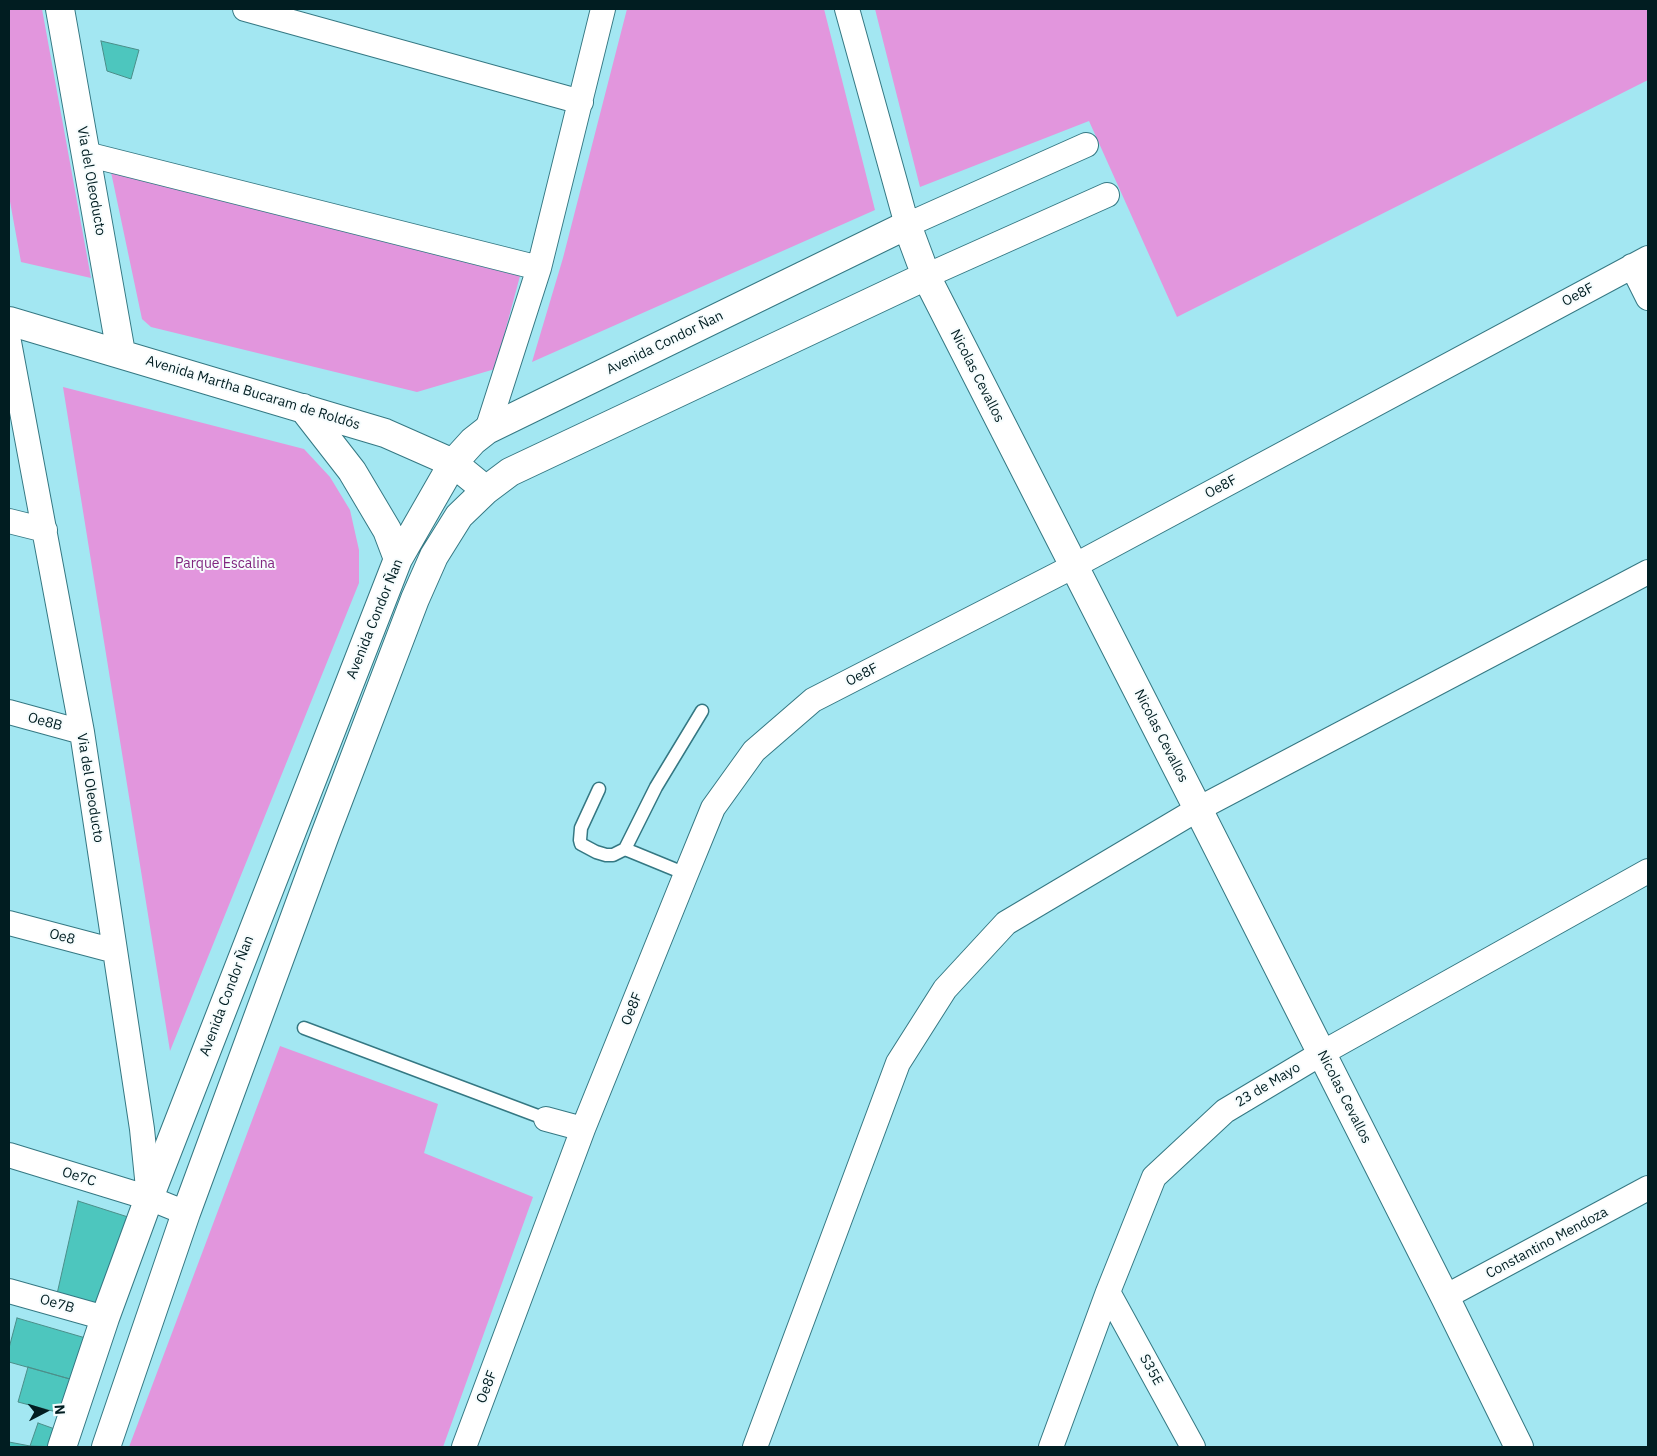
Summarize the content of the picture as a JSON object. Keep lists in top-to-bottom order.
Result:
{
  "streets": {
    "street": [
      "Via del Oleoducto",
      "Oe8F",
      "Avenida Condor Ñan",
      "Nicolas Cevallos",
      "Avenida Martha Bucaram de Roldós",
      "Oe8B",
      "Oe8",
      "23 de Mayo",
      "Oe7C",
      "Constantino Mendoza",
      "Oe7B",
      "S35E"
    ]
  },
  "crossings": [
    ["Via del Oleoducto", "Avenida Condor Ñan"],
    ["Via del Oleoducto", "Avenida Martha Bucaram de Roldós"],
    ["Via del Oleoducto", "Oe8B"],
    ["Via del Oleoducto", "Oe8"],
    ["Via del Oleoducto", "Oe7C"],
    ["Oe8F", "Nicolas Cevallos"],
    ["Avenida Condor Ñan", "Nicolas Cevallos"],
    ["Avenida Condor Ñan", "Avenida Martha Bucaram de Roldós"],
    ["Avenida Condor Ñan", "Oe7C"],
    ["Avenida Condor Ñan", "Oe7B"],
    ["Nicolas Cevallos", "23 de Mayo"],
    ["Nicolas Cevallos", "Constantino Mendoza"],
    ["23 de Mayo", "S35E"]
  ],
  "parks": ["Parque Escalina"],
  "north": "right"
}
